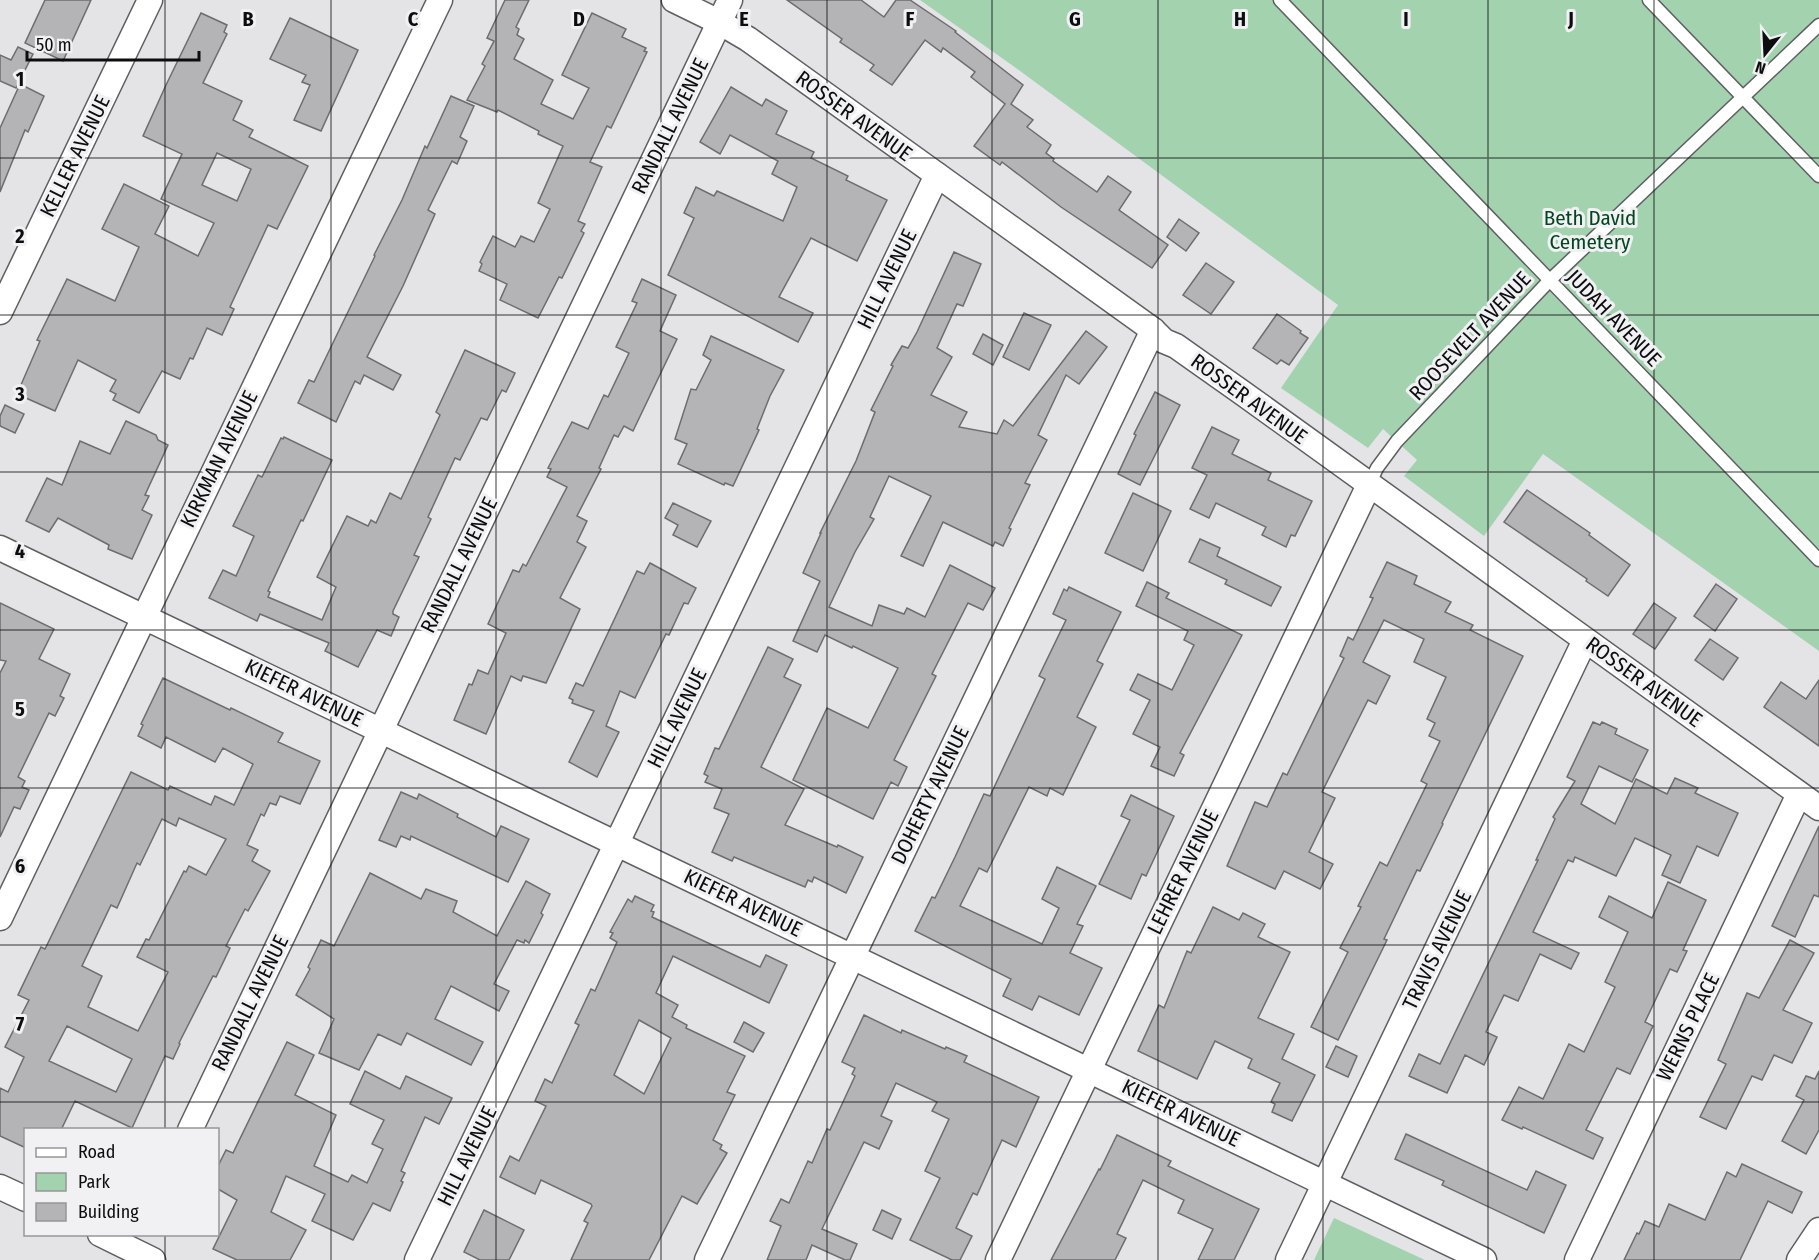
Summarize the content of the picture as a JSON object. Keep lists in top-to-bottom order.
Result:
{
  "streets": {
    "street": [
      "ROSSER AVENUE",
      "RANDALL AVENUE",
      "KELLER AVENUE",
      "HILL AVENUE",
      "KIRKMAN AVENUE",
      "KIEFER AVENUE",
      "DOHERTY AVENUE",
      "LEHRER AVENUE",
      "TRAVIS AVENUE",
      "WERNS PLACE"
    ],
    "lane": ["JUDAH AVENUE", "ROOSEVELT AVENUE"]
  },
  "crossings": [
    ["ROSSER AVENUE", "RANDALL AVENUE"],
    ["ROSSER AVENUE", "HILL AVENUE"],
    ["ROSSER AVENUE", "ROOSEVELT AVENUE"],
    ["ROSSER AVENUE", "DOHERTY AVENUE"],
    ["ROSSER AVENUE", "LEHRER AVENUE"],
    ["ROSSER AVENUE", "TRAVIS AVENUE"],
    ["ROSSER AVENUE", "WERNS PLACE"],
    ["RANDALL AVENUE", "KIEFER AVENUE"],
    ["HILL AVENUE", "KIEFER AVENUE"],
    ["JUDAH AVENUE", "ROOSEVELT AVENUE"],
    ["ROOSEVELT AVENUE", "LEHRER AVENUE"],
    ["KIRKMAN AVENUE", "KIEFER AVENUE"],
    ["KIEFER AVENUE", "DOHERTY AVENUE"],
    ["KIEFER AVENUE", "LEHRER AVENUE"],
    ["KIEFER AVENUE", "TRAVIS AVENUE"]
  ],
  "parks": ["Beth David Cemetery"],
  "legend": ["Road", "Park", "Building"],
  "scale_bar": "50 m",
  "north": "bottom",
  "grid": {
    "columns": [
      "B",
      "C",
      "D",
      "E",
      "F",
      "G",
      "H",
      "I",
      "J"
    ],
    "rows": [
      "1",
      "2",
      "3",
      "4",
      "5",
      "6",
      "7"
    ]
  }
}
